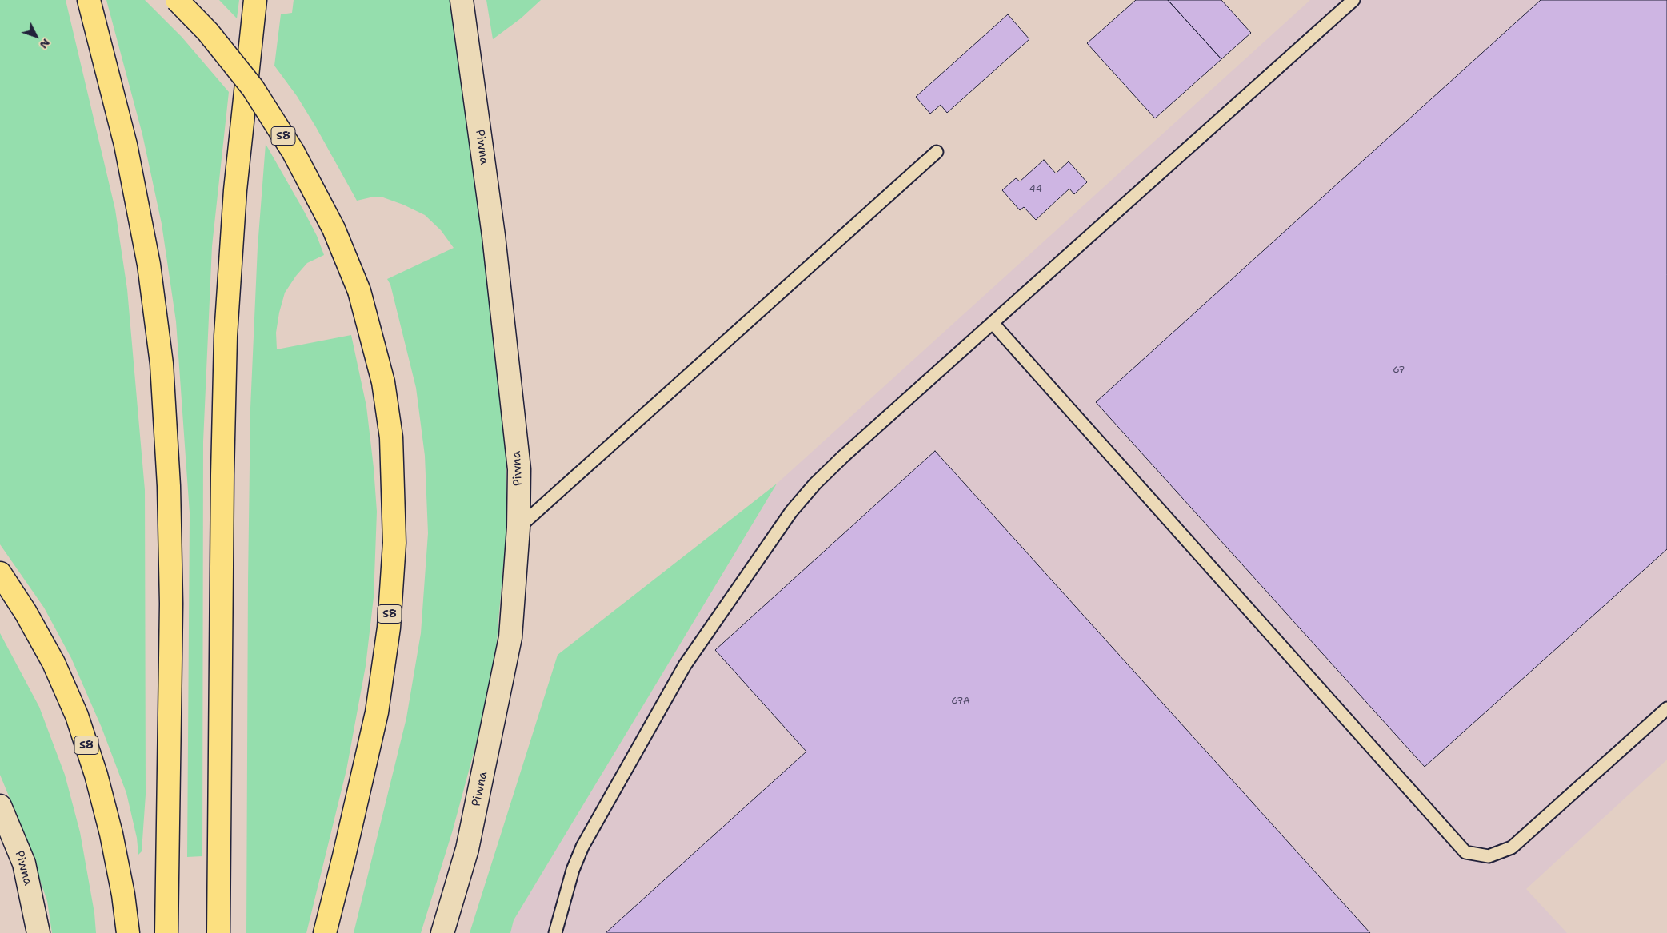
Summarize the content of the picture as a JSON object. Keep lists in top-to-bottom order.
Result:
{
  "streets": {
    "highway": ["S8"],
    "street": ["Piwna"]
  },
  "house_numbers": ["44", "67", "67A"],
  "north": "bottom right"
}
